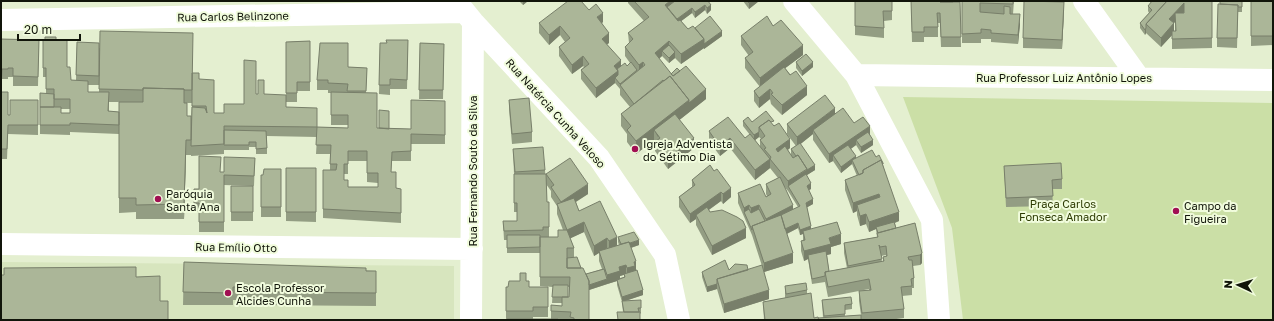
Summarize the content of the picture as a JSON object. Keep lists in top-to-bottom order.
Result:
{
  "streets": {
    "street": [
      "Rua Carlos Belinzone",
      "Rua Professor Luiz Antônio Lopes",
      "Rua Natércia Cunha Veloso",
      "Rua Fernando Souto da Silva",
      "Rua Emílio Otto"
    ]
  },
  "crossings": [
    ["Rua Carlos Belinzone", "Rua Natércia Cunha Veloso"],
    ["Rua Carlos Belinzone", "Rua Fernando Souto da Silva"],
    ["Rua Natércia Cunha Veloso", "Rua Fernando Souto da Silva"],
    ["Rua Fernando Souto da Silva", "Rua Emílio Otto"]
  ],
  "parks": ["Praça Carlos Fonseca Amador"],
  "places": [
    "Igreja Adventista do Sétimo Dia",
    "Paróquia Santa Ana",
    "Campo da Figueira",
    "Escola Professor Alcides Cunha"
  ],
  "scale_bar": "20 m",
  "north": "left"
}
